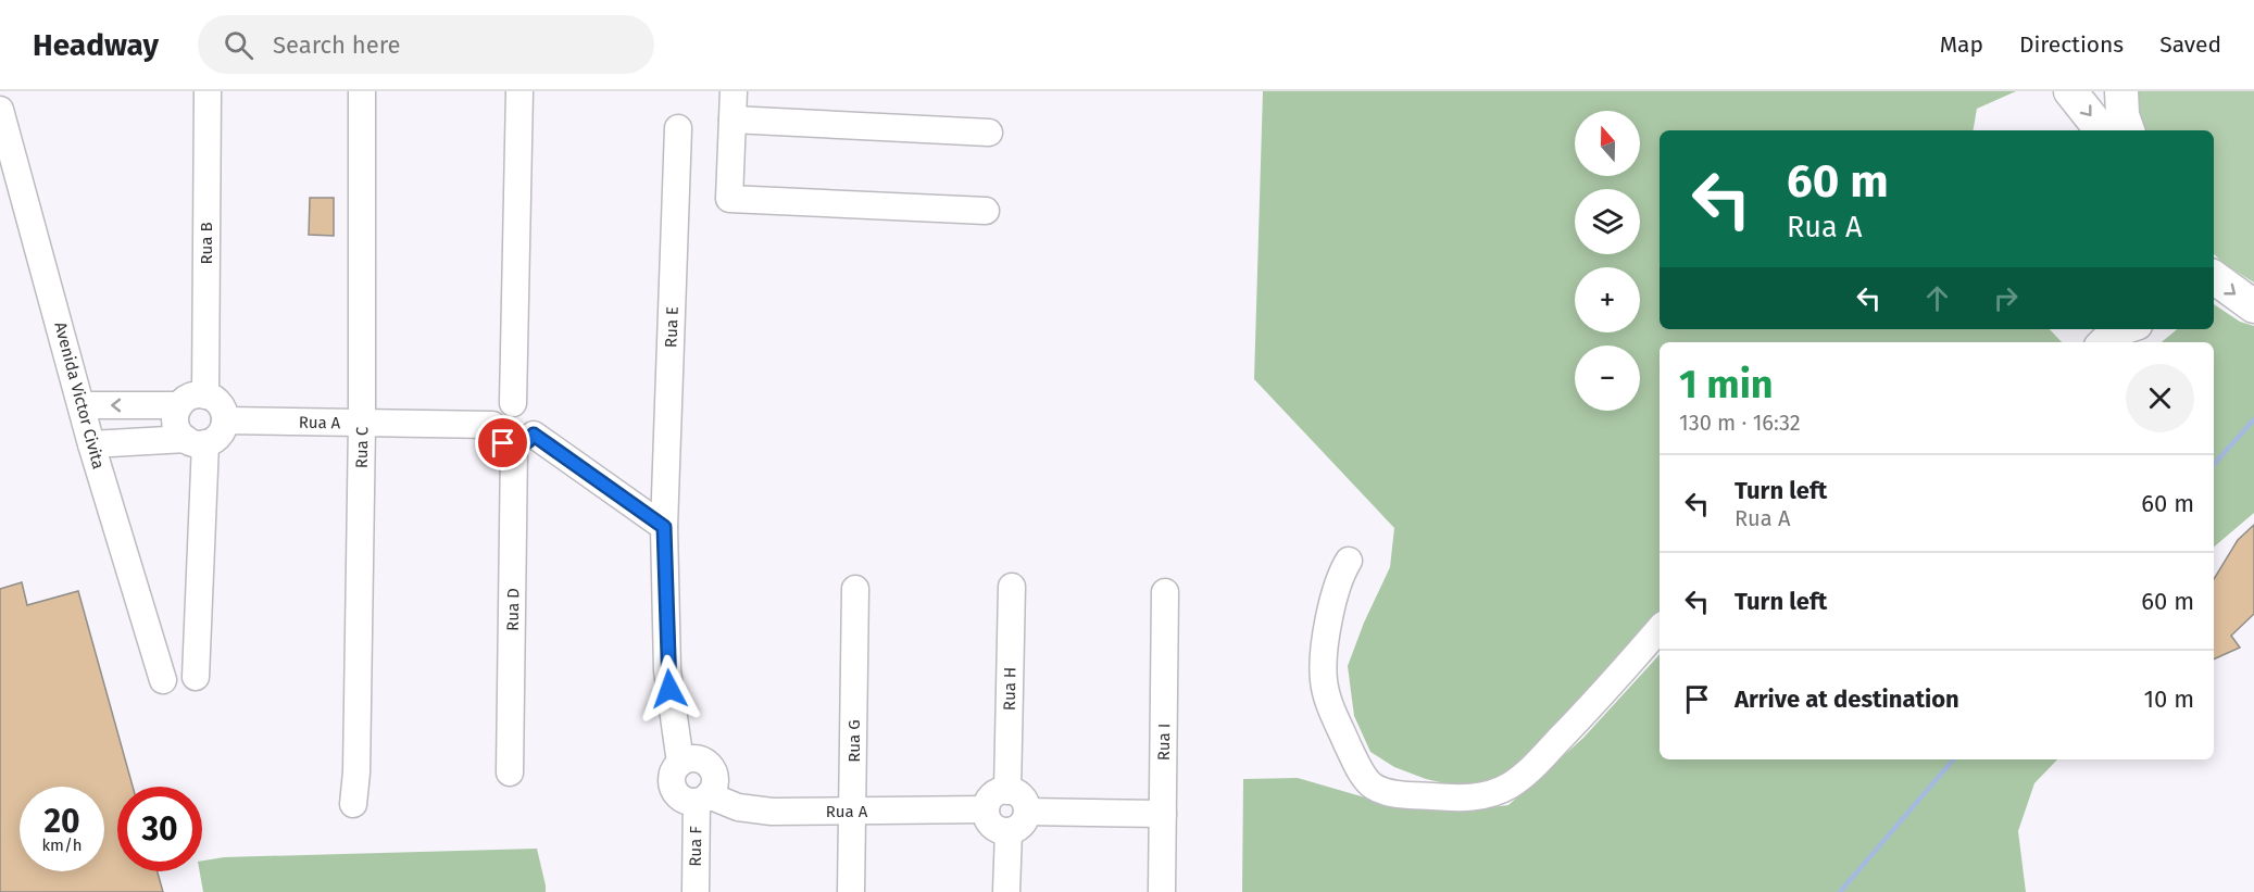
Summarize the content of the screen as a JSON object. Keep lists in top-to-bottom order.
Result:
{
  "streets": {
    "street": [
      "Rua B",
      "Rua E",
      "Avenida Victor Civita",
      "Rua A",
      "Rua C",
      "Rua D",
      "Rua H",
      "Rua G",
      "Rua I",
      "Rua F"
    ]
  },
  "crossings": [
    ["Rua B", "Rua A"],
    ["Rua E", "Rua A"],
    ["Rua A", "Rua C"],
    ["Rua A", "Rua D"],
    ["Rua A", "Rua H"],
    ["Rua A", "Rua G"],
    ["Rua A", "Rua F"]
  ],
  "north": "top",
  "page": {
    "header": "Headway",
    "search": "Search here",
    "nav": ["Map", "Directions", "Saved"],
    "map_buttons": ["+", "−"],
    "turn": ["60 m", "Rua A"],
    "heading": ["1 min", "130 m · 16:32"],
    "list": [
      {
        "name": "Turn left",
        "note": "Rua A",
        "value": "60 m"
      },
      {
        "name": "Turn left",
        "value": "60 m"
      },
      {
        "name": "Arrive at destination",
        "value": "10 m"
      }
    ],
    "speed": "20 km/h",
    "limit": "30"
  }
}
